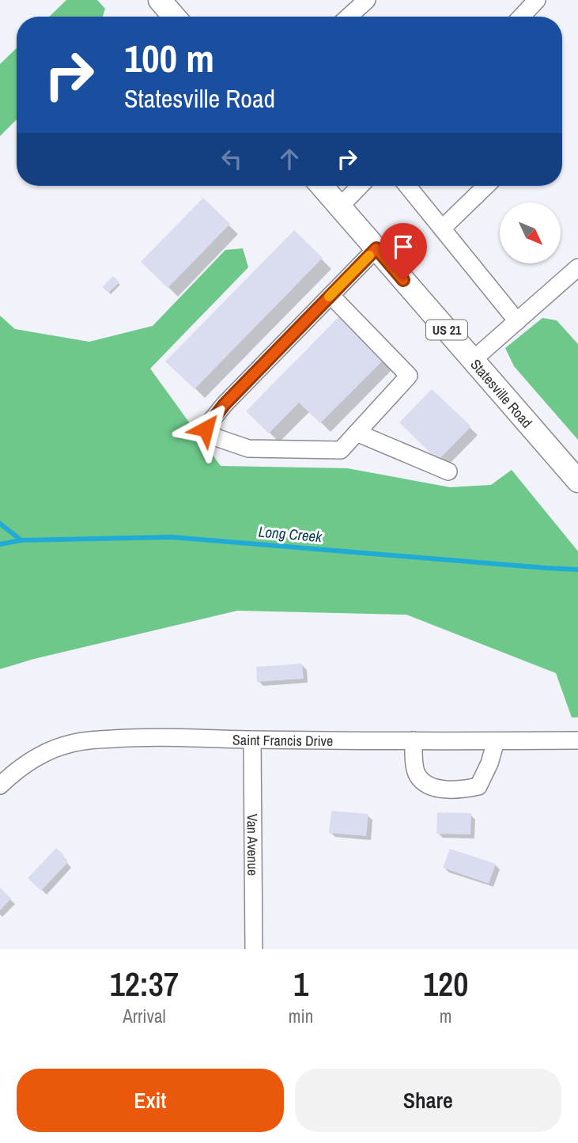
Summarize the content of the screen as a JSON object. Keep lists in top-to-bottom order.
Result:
{
  "streets": {
    "main road": ["US 21", "Statesville Road"],
    "street": ["Saint Francis Drive", "Van Avenue"]
  },
  "crossings": [
    ["Saint Francis Drive", "Van Avenue"]
  ],
  "water": ["Long Creek"],
  "north": "bottom right",
  "page": {
    "turn": ["100 m", "Statesville Road"],
    "eta": [
      "12:37",
      "Arrival",
      "1",
      "min",
      "120",
      "m"
    ],
    "buttons": ["Exit", "Share"]
  }
}
